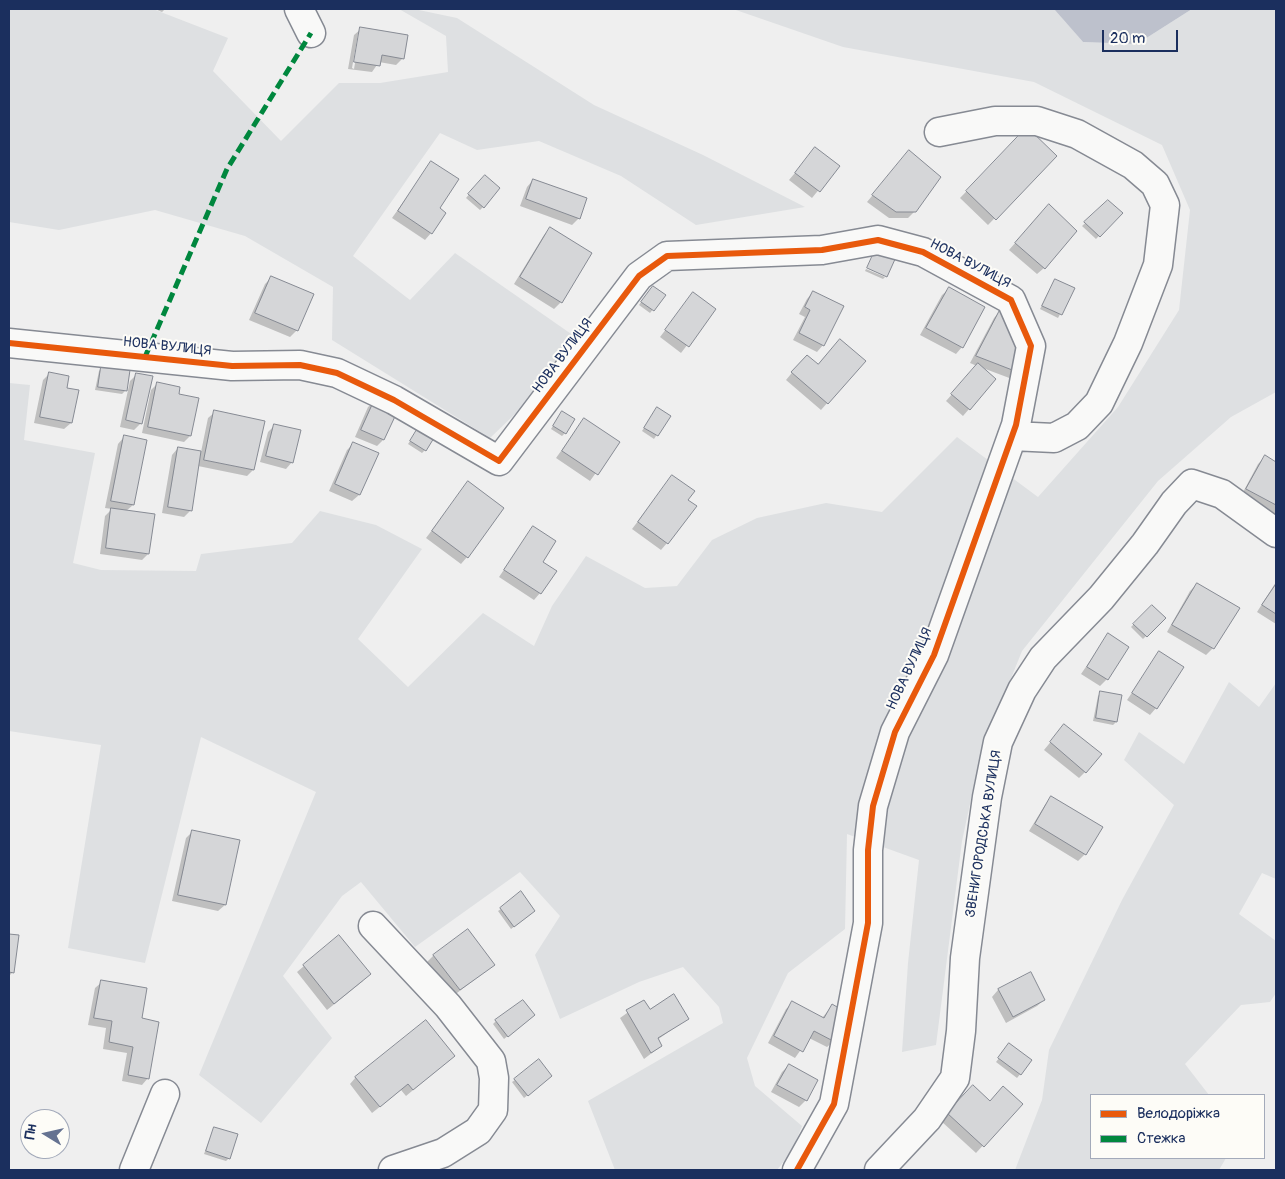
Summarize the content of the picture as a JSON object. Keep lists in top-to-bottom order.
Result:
{
  "streets": {
    "street": ["НОВА ВУЛИЦЯ", "ЗВЕНИГОРОДСЬКА ВУЛИЦЯ"]
  },
  "legend": ["Велодоріжка", "Стежка"],
  "scale_bar": "20 m",
  "north": "left"
}
